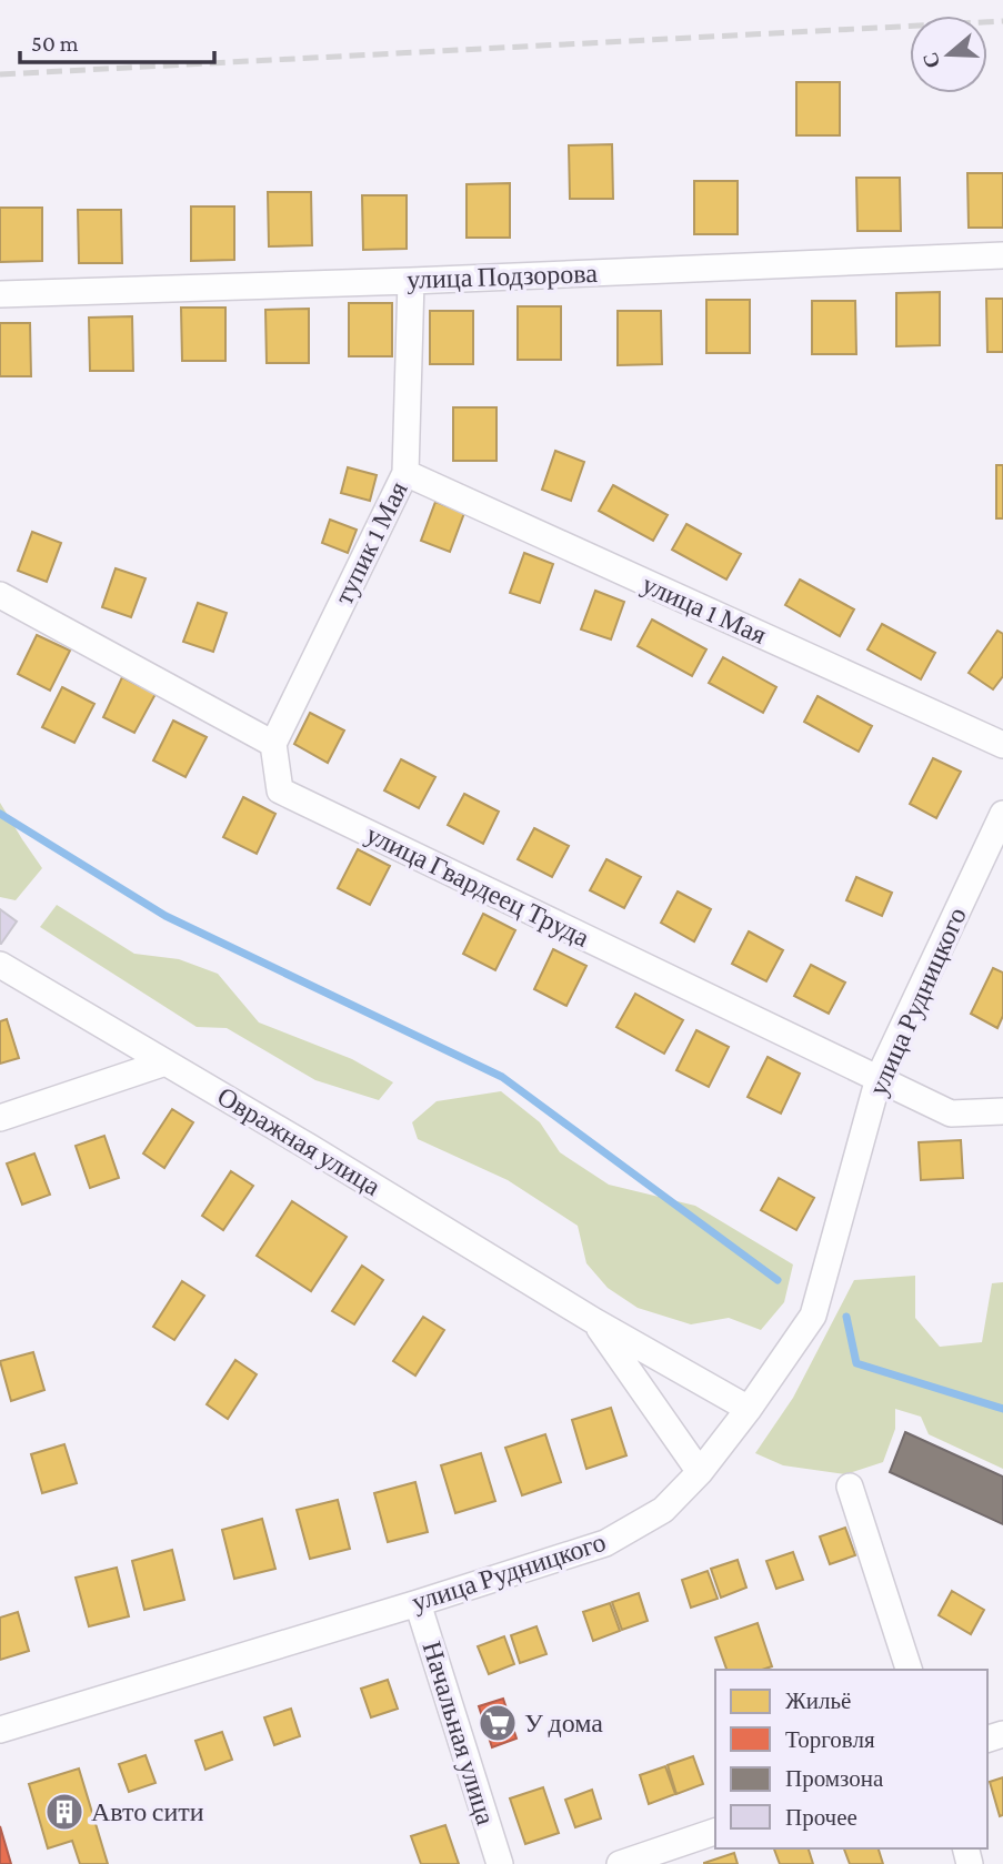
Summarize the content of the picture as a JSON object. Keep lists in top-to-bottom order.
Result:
{
  "streets": {
    "street": [
      "улица Подзорова",
      "тупик 1 Мая",
      "улица 1 Мая",
      "улица Гвардеец Труда",
      "улица Рудницкого",
      "Овражная улица",
      "Начальная улица"
    ]
  },
  "crossings": [
    ["улица Подзорова", "тупик 1 Мая"],
    ["тупик 1 Мая", "улица 1 Мая"],
    ["тупик 1 Мая", "улица Гвардеец Труда"],
    ["улица Гвардеец Труда", "улица Рудницкого"],
    ["улица Рудницкого", "Овражная улица"],
    ["улица Рудницкого", "Начальная улица"]
  ],
  "places": {
    "supermarket": ["У дома"],
    "building": ["Авто сити"]
  },
  "legend": [
    "Жильё",
    "Торговля",
    "Промзона",
    "Прочее"
  ],
  "scale_bar": "50 m",
  "north": "left"
}
